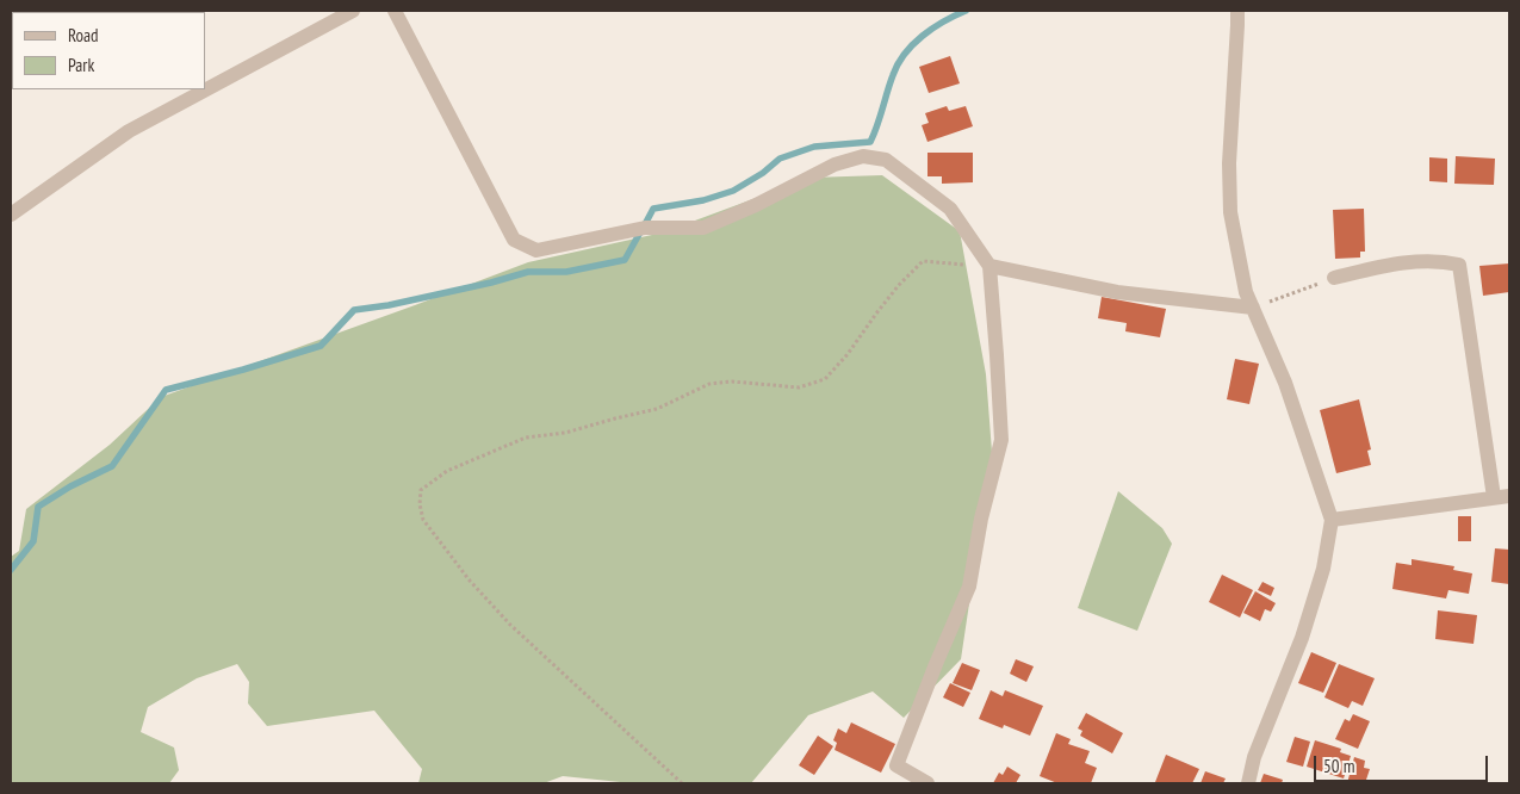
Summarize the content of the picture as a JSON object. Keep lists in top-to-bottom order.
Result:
{
  "legend": ["Road", "Park"],
  "scale_bar": "50 m"
}
